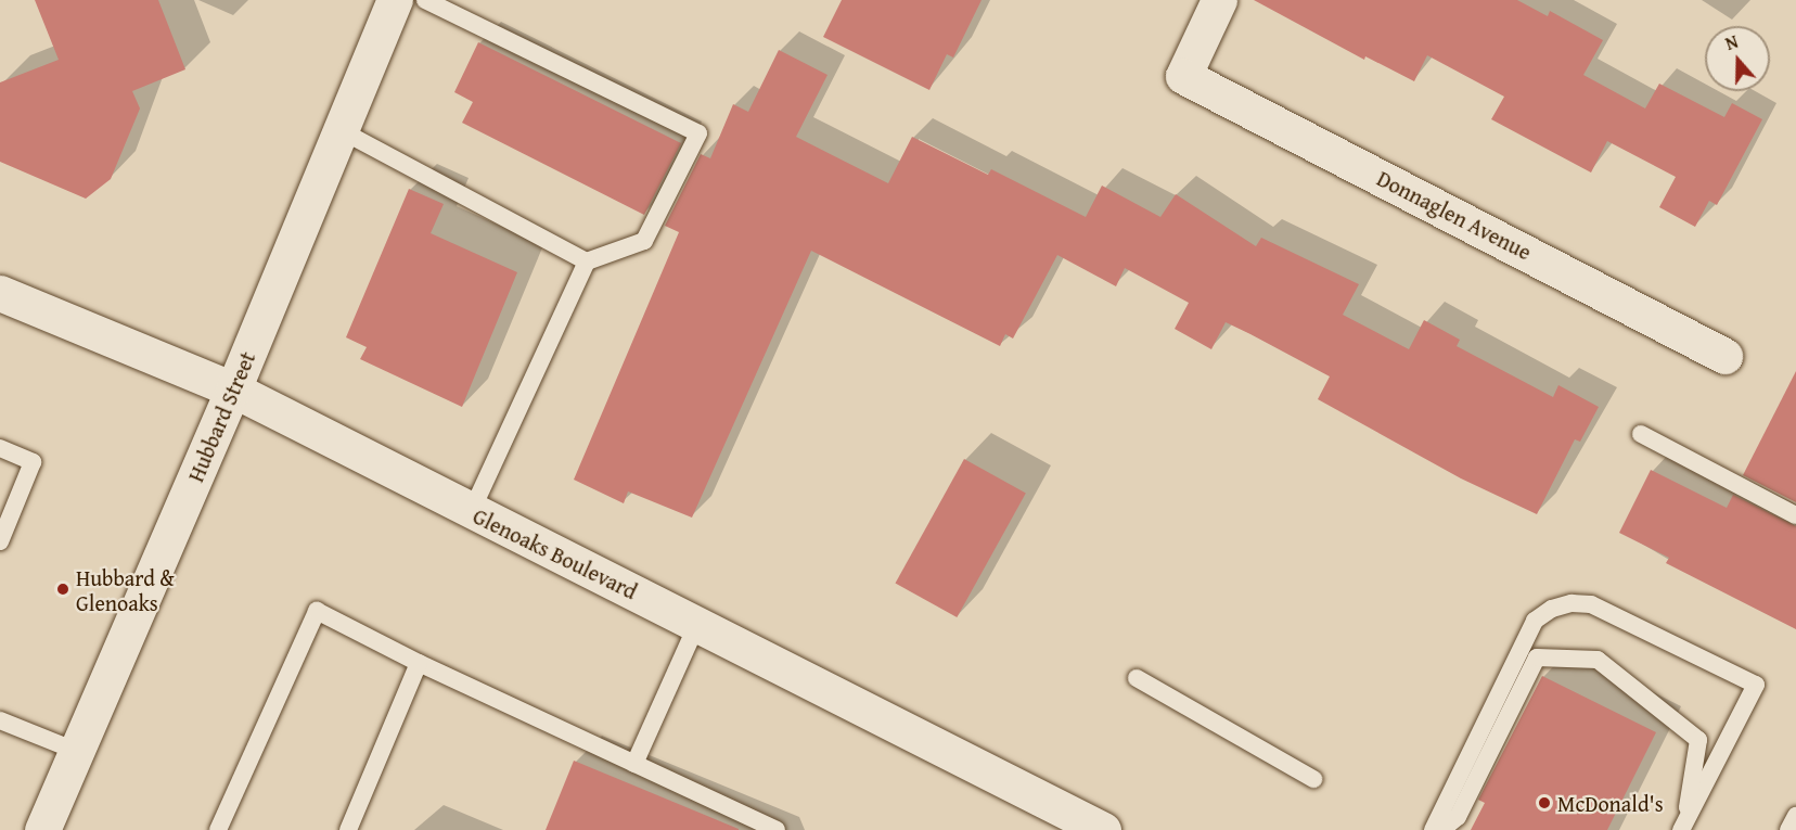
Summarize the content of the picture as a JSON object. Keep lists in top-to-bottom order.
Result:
{
  "streets": {
    "main road": ["Donnaglen Avenue", "Hubbard Street", "Glenoaks Boulevard"]
  },
  "crossings": [
    ["Hubbard Street", "Glenoaks Boulevard"]
  ],
  "places": ["Hubbard & Glenoaks", "McDonald's"],
  "north": "top"
}
